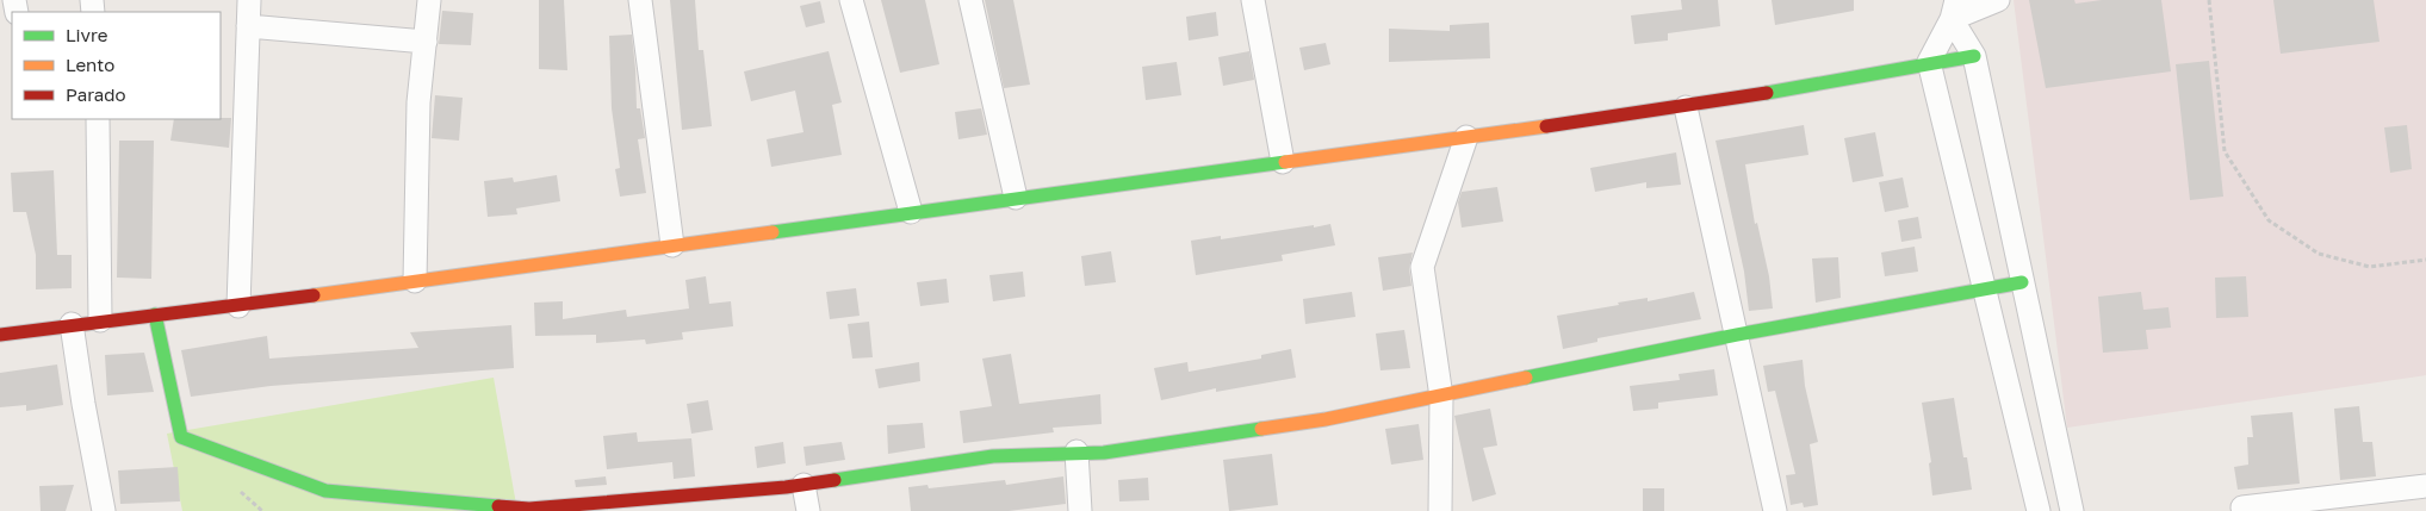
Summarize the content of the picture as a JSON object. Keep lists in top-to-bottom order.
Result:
{
  "legend": ["Livre", "Lento", "Parado"]
}
